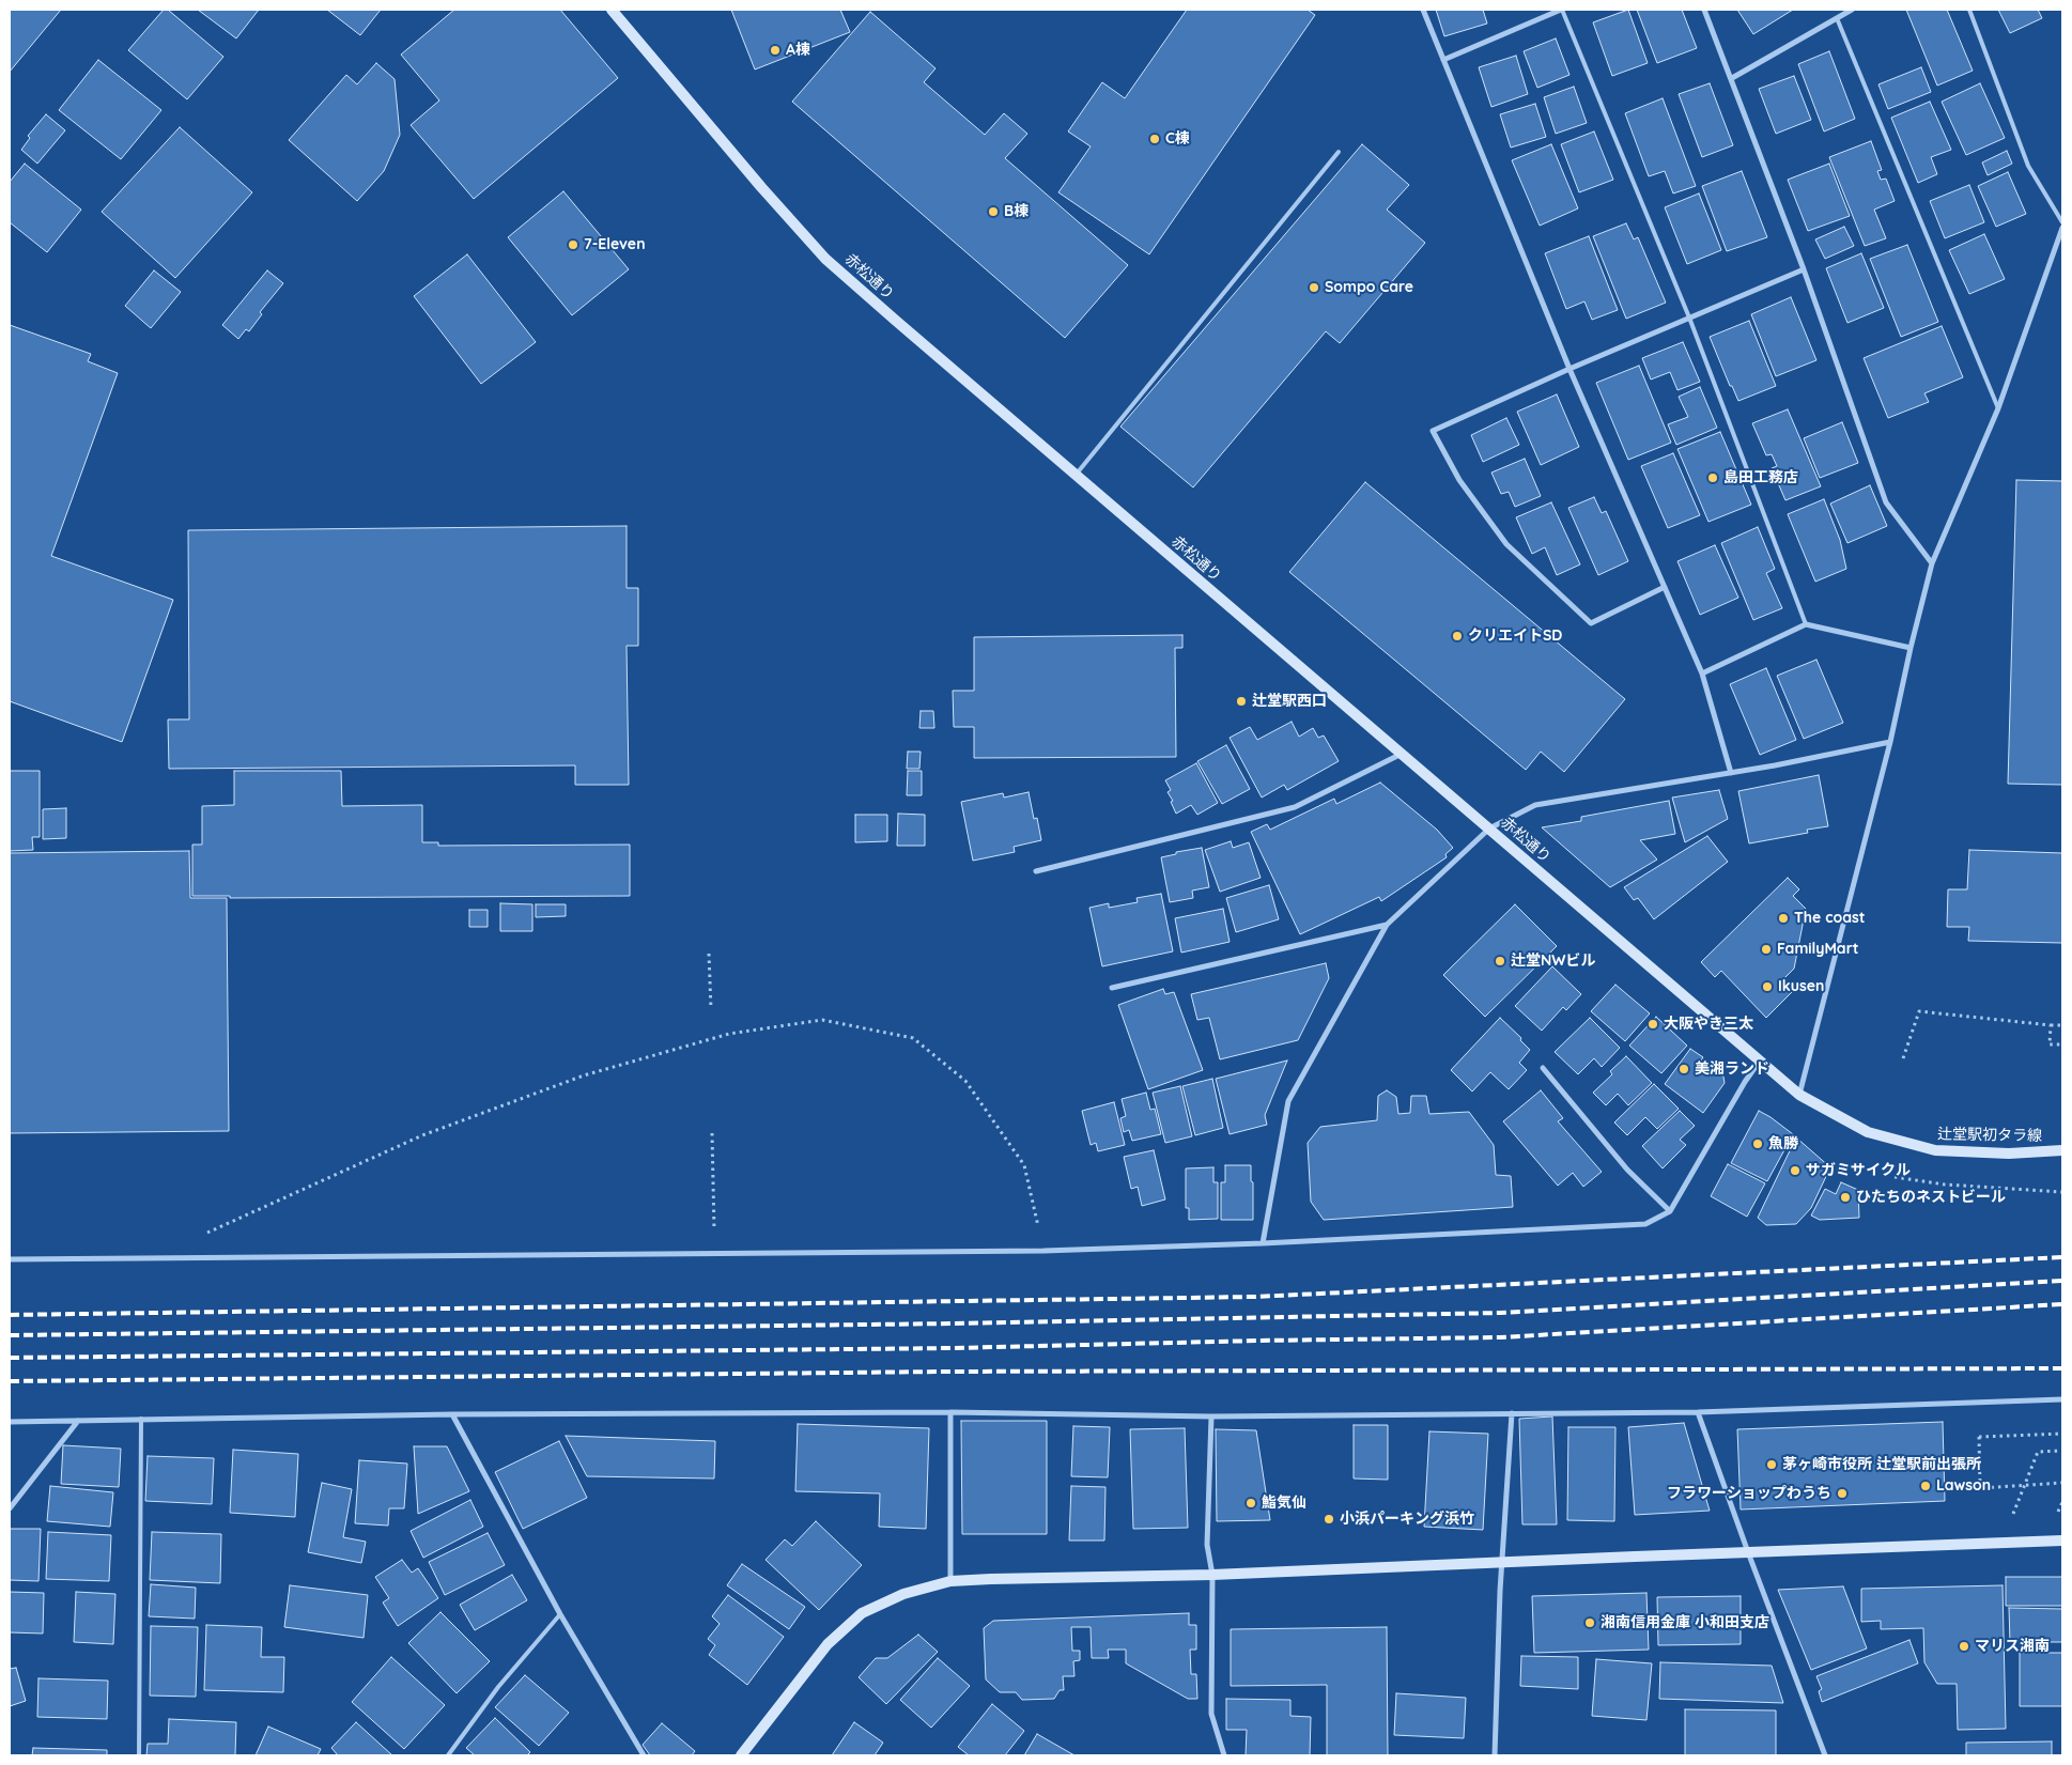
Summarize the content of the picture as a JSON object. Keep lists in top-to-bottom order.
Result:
{
  "streets": {
    "street": ["赤松通り", "辻堂駅初タラ線"]
  },
  "crossings": [
    ["赤松通り", "辻堂駅初タラ線"]
  ],
  "places": [
    "A棟",
    "C棟",
    "B棟",
    "7-Eleven",
    "Sompo Care",
    "島田工務店",
    "クリエイトSD",
    "辻堂駅西口",
    "The coast",
    "FamilyMart",
    "辻堂NWビル",
    "Ikusen",
    "大阪やき三太",
    "美湘ランド",
    "魚勝",
    "サガミサイクル",
    "ひたちのネストビール",
    "茅ヶ崎市役所 辻堂駅前出張所",
    "Lawson",
    "フラワーショップわうち",
    "鮨気仙",
    "小浜パーキング浜竹",
    "湘南信用金庫 小和田支店",
    "マリス湘南"
  ]
}
